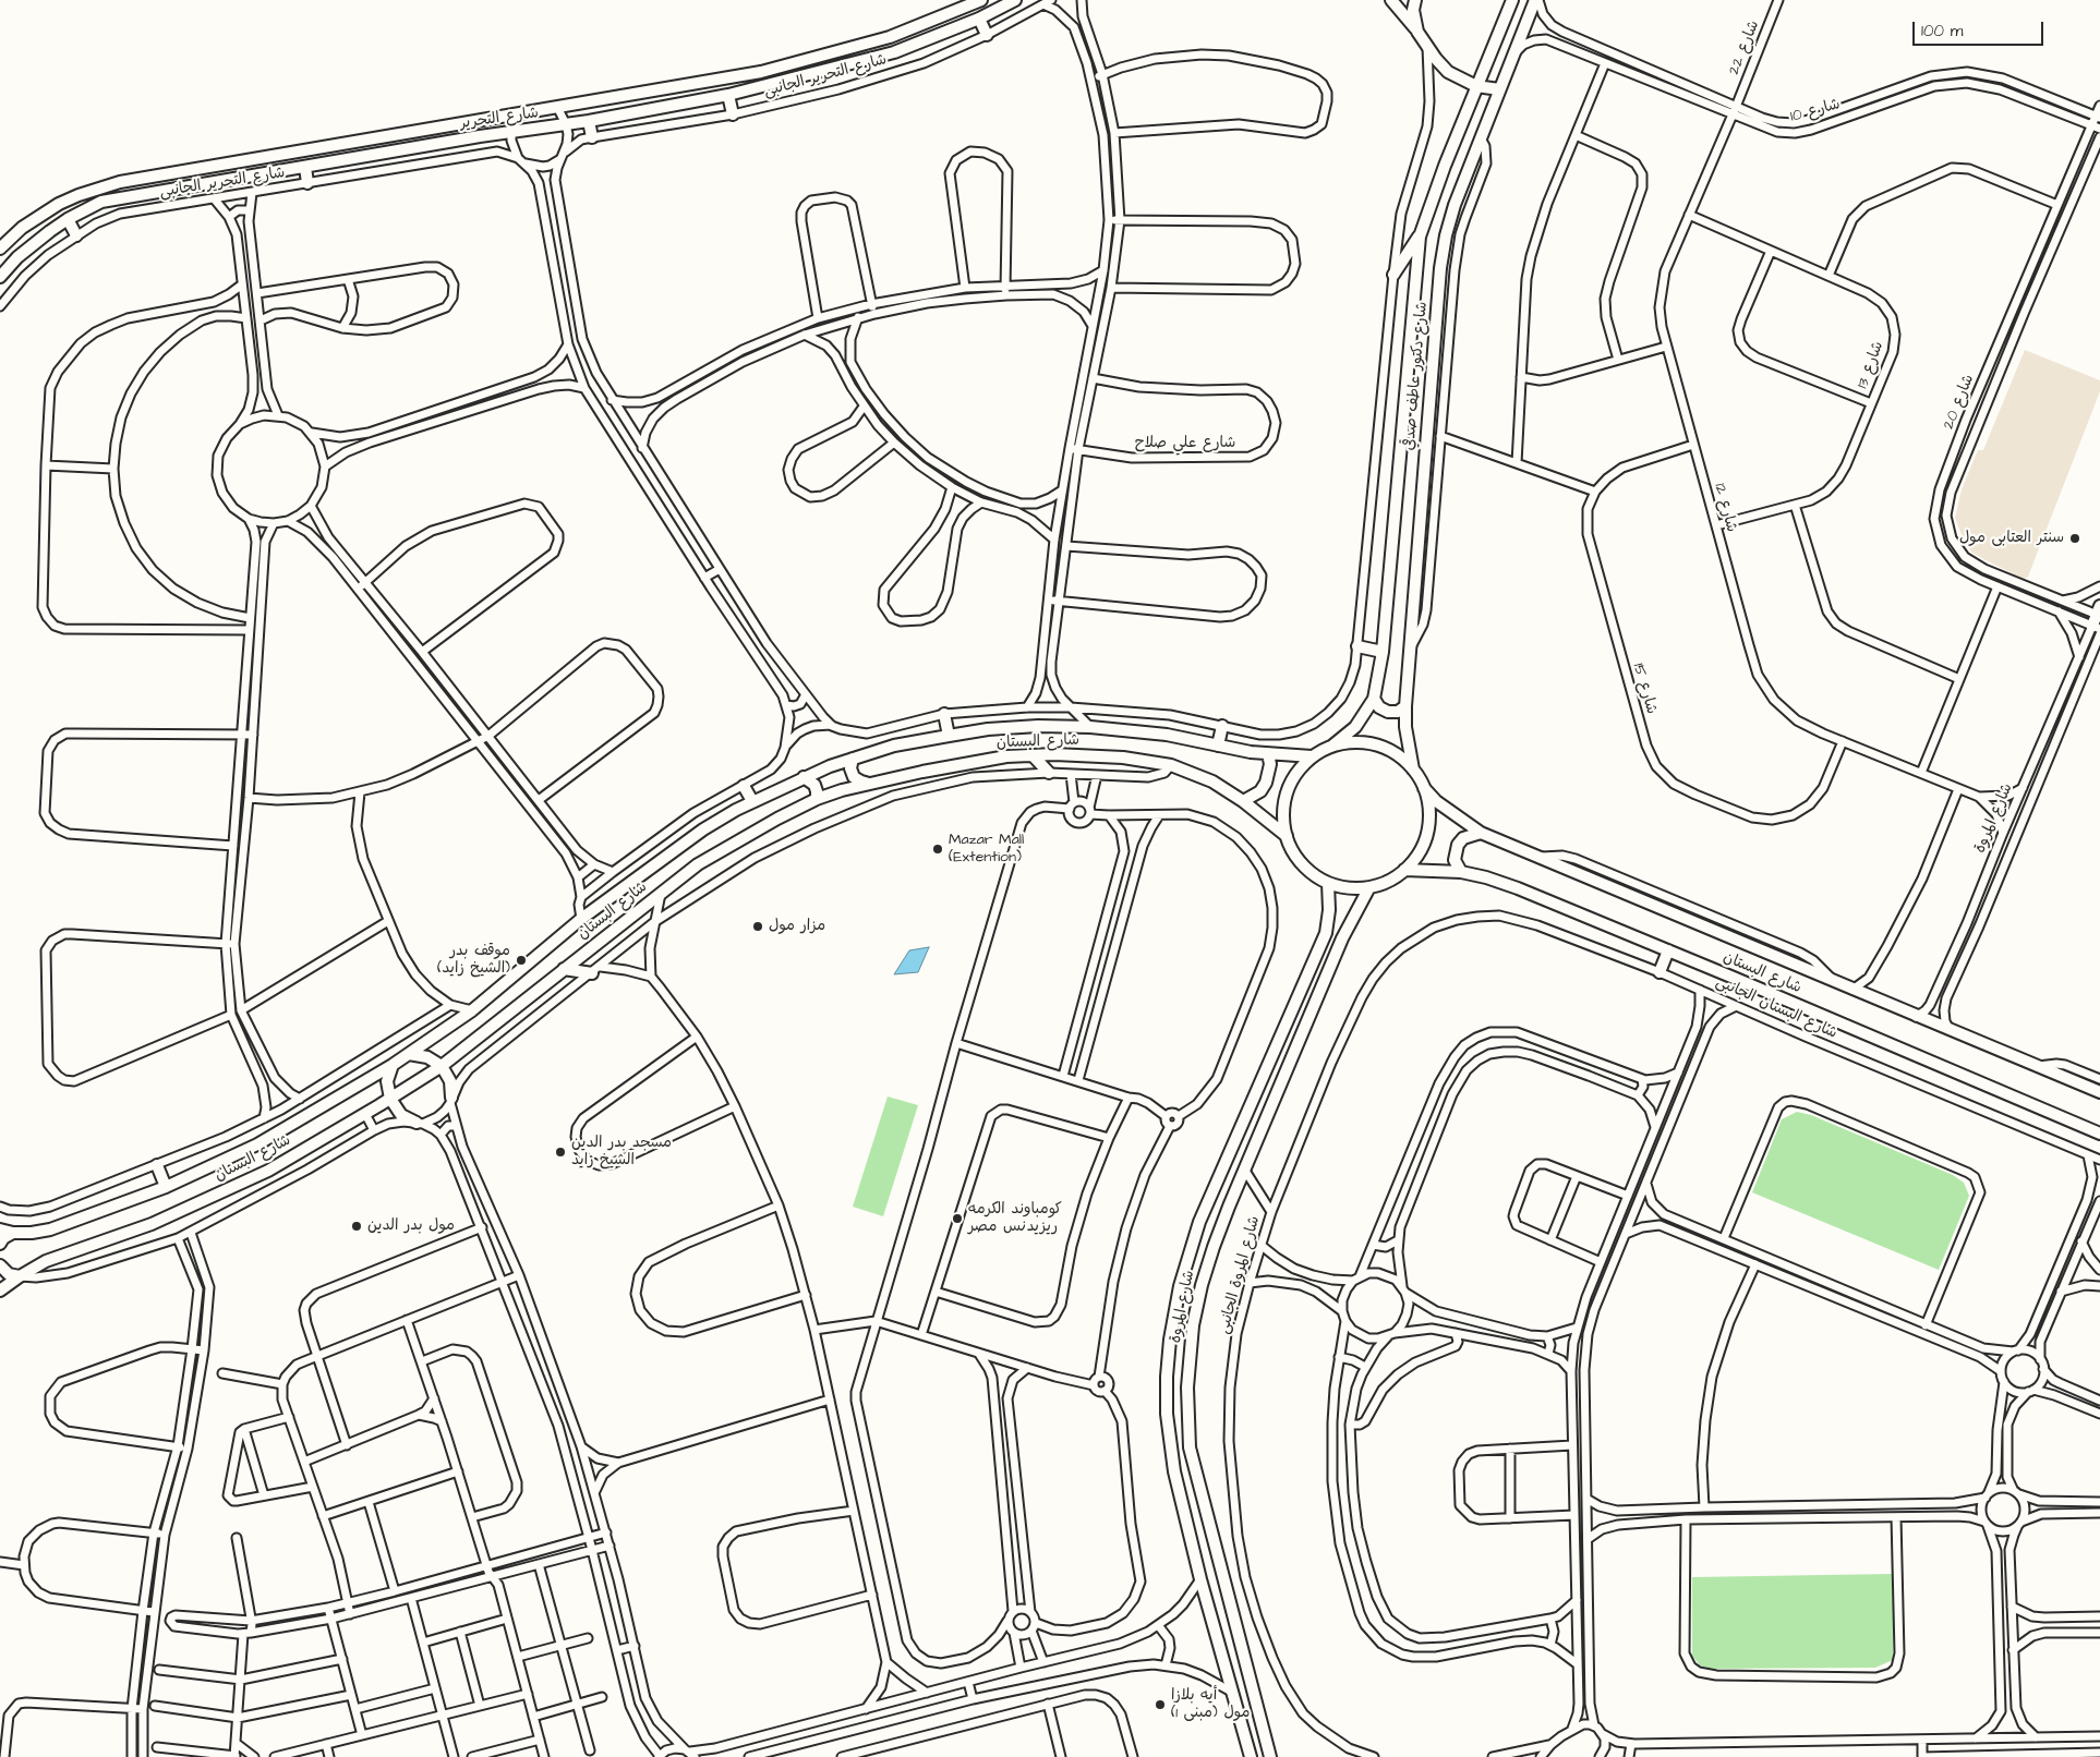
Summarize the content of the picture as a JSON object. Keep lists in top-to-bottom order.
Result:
{
  "streets": {
    "street": [
      "شارع 22",
      "شارع التحرير الجانبى",
      "شارع 10",
      "شارع التحرير",
      "شارع 13",
      "شارع دكتور عاطف صدقي",
      "شارع 20",
      "شارع علي صلاح",
      "شارع 12",
      "شارع 15",
      "شارع البستان",
      "شارع المروة",
      "شارع البستان الجانبى",
      "شارع المروة الجانبى"
    ]
  },
  "crossings": [
    ["شارع 22", "شارع 10"],
    ["شارع 22", "شارع 12"],
    ["شارع 10", "شارع دكتور عاطف صدقي"],
    ["شارع 10", "شارع 20"],
    ["شارع 10", "شارع 12"],
    ["شارع 13", "شارع 12"],
    ["شارع دكتور عاطف صدقي", "شارع البستان"],
    ["شارع دكتور عاطف صدقي", "شارع المروة"],
    ["شارع 20", "شارع المروة"],
    ["شارع 12", "شارع 15"],
    ["شارع 12", "شارع المروة"],
    ["شارع البستان", "شارع المروة"],
    ["شارع البستان الجانبى", "شارع المروة الجانبى"]
  ],
  "places": [
    "سنتر العتابى مول",
    "Mazar Mall (Extention)",
    "مزار مول",
    "موقف بدر (الشيخ زايد)",
    "مسجد بدر الدين الشيخ زايد",
    "كومباوند الكرمه ريزيدنس مصر",
    "مول بدر الدين",
    "أيه بلازا مول (مبنى 1)"
  ],
  "scale_bar": "100 m"
}
